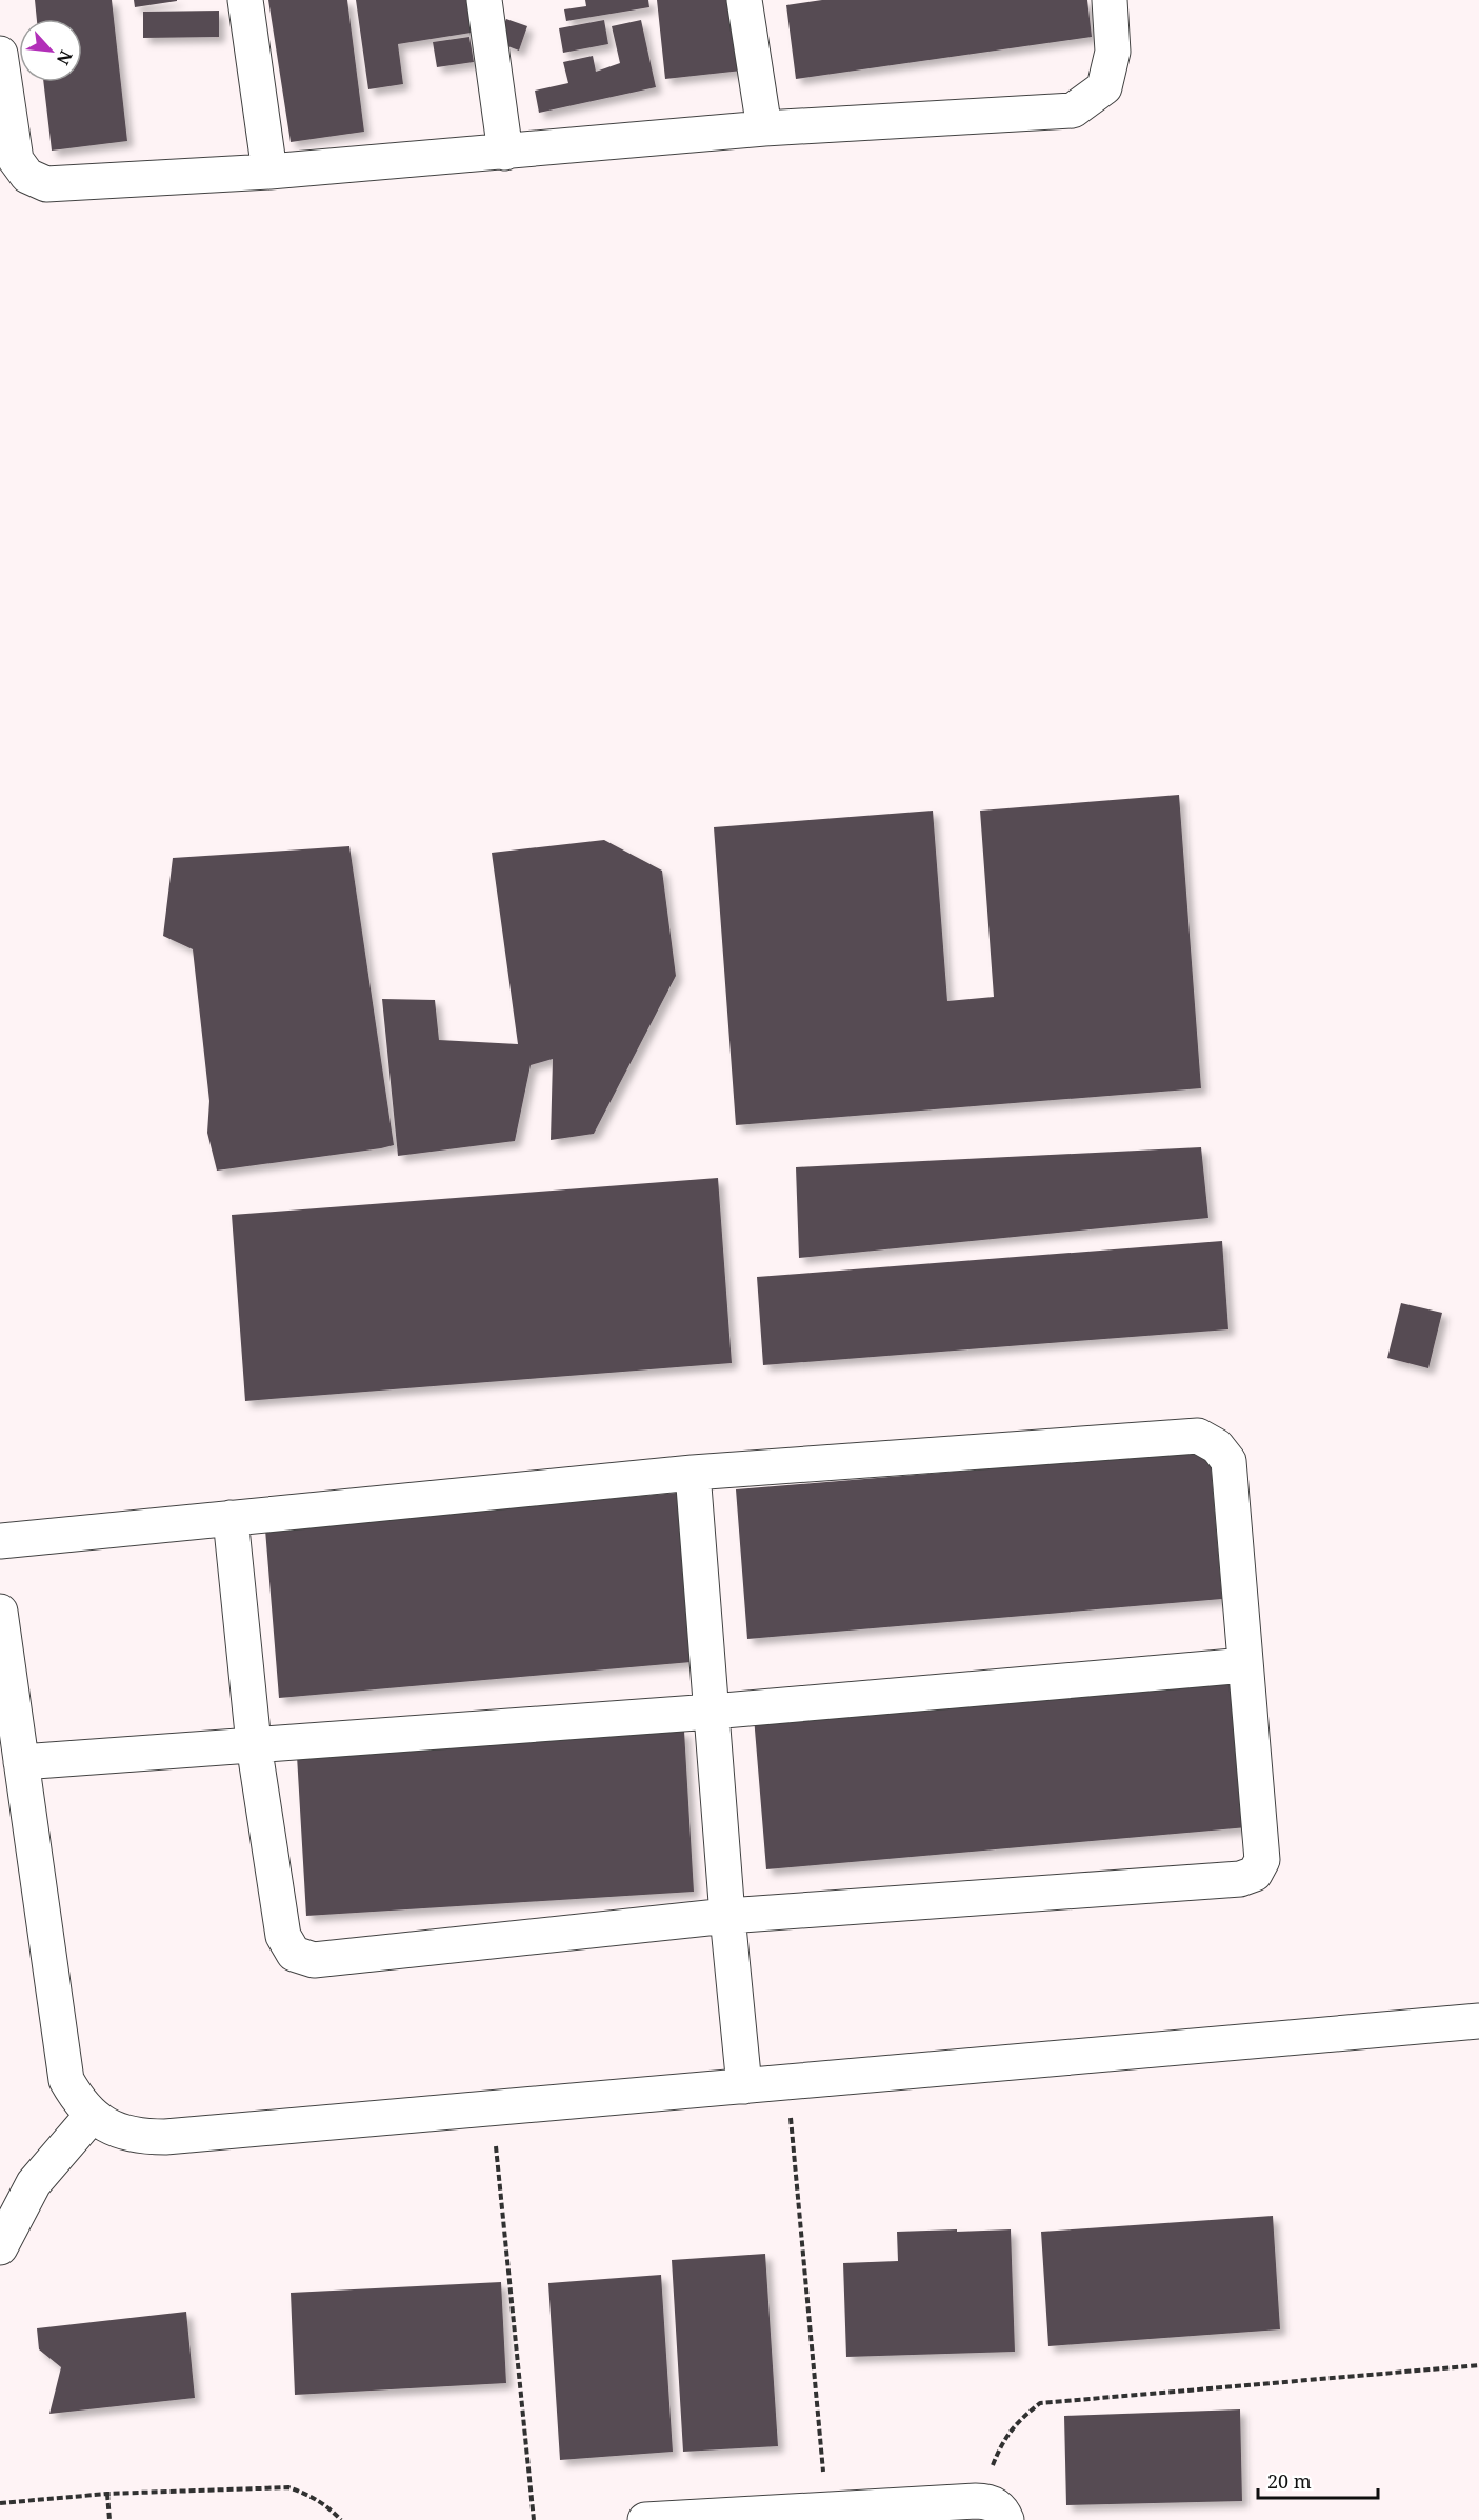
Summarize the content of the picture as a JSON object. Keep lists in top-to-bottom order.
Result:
{
  "scale_bar": "20 m",
  "north": "bottom right"
}
